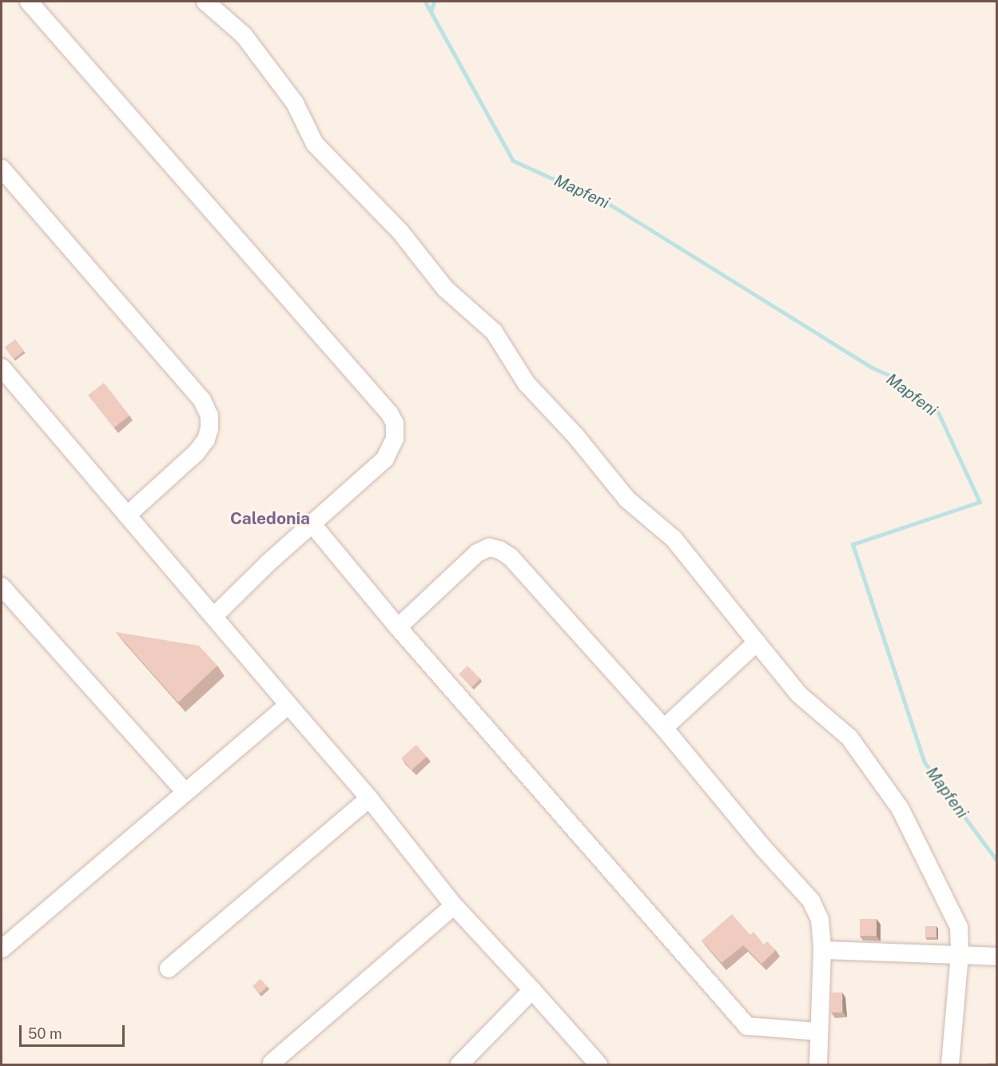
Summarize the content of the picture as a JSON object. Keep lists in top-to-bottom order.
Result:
{
  "districts": ["Caledonia"],
  "water": ["Mapfeni"],
  "scale_bar": "50 m"
}
